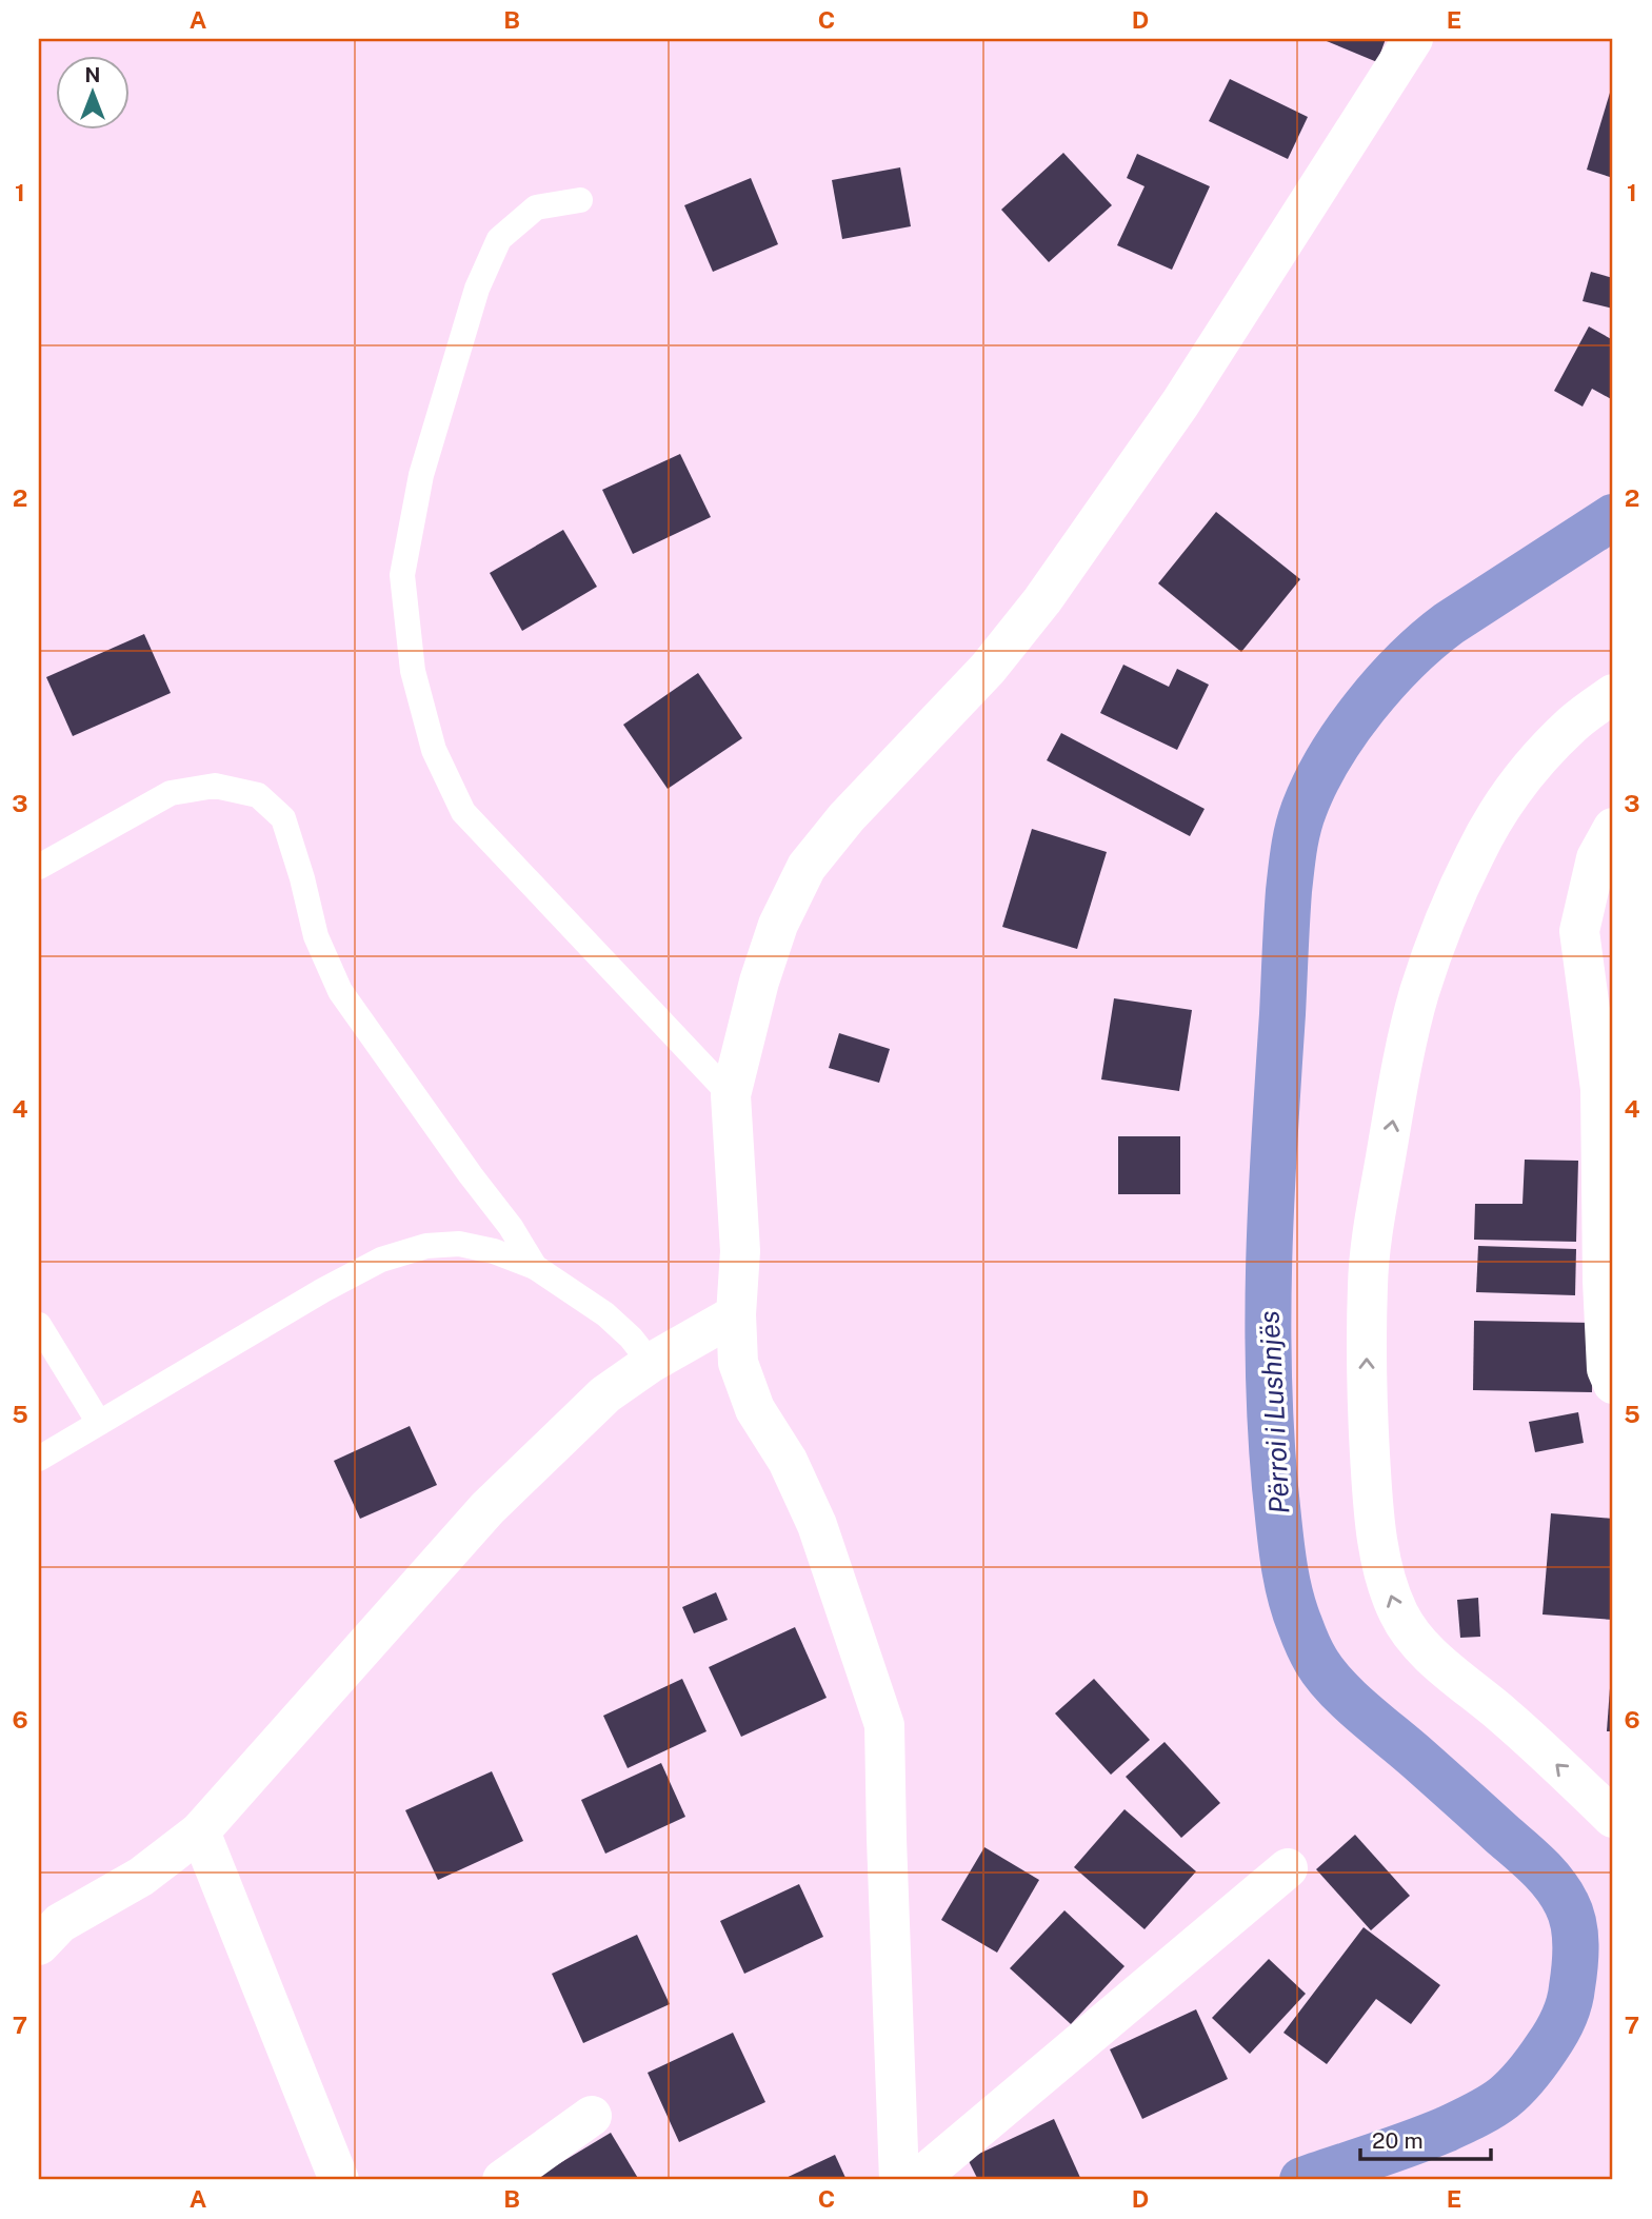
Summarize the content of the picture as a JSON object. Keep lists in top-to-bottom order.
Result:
{
  "water": ["Përroi i Lushnjës"],
  "scale_bar": "20 m",
  "north": "top",
  "grid": {
    "columns": [
      "A",
      "B",
      "C",
      "D",
      "E"
    ],
    "rows": [
      "1",
      "2",
      "3",
      "4",
      "5",
      "6",
      "7"
    ]
  }
}
